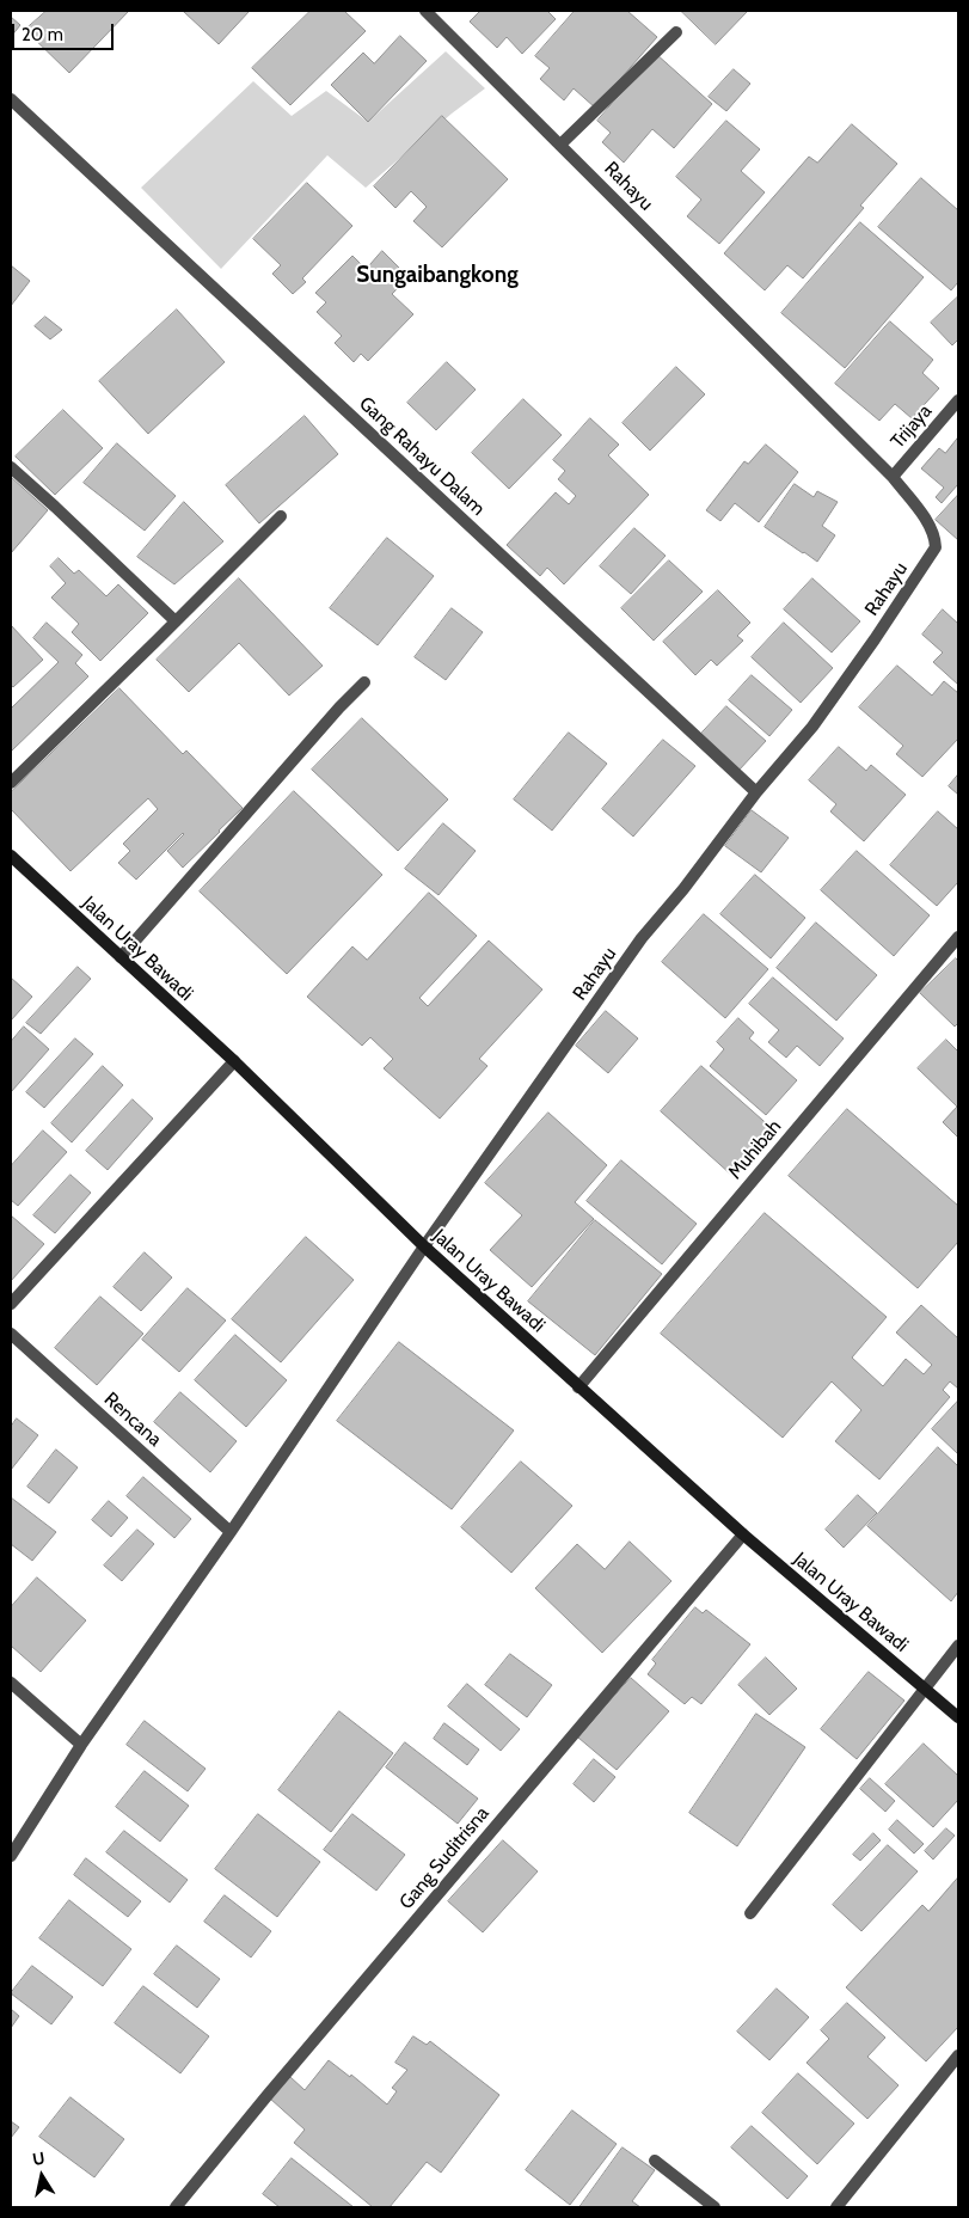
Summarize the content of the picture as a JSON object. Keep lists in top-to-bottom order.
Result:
{
  "streets": {
    "street": [
      "Rahayu",
      "Trijaya",
      "Gang Rahayu Dalam",
      "Jalan Uray Bawadi",
      "Muhibah",
      "Rencana",
      "Gang Suditrisna"
    ]
  },
  "crossings": [
    ["Rahayu", "Trijaya"],
    ["Rahayu", "Gang Rahayu Dalam"],
    ["Rahayu", "Jalan Uray Bawadi"],
    ["Rahayu", "Rencana"],
    ["Jalan Uray Bawadi", "Muhibah"],
    ["Jalan Uray Bawadi", "Gang Suditrisna"]
  ],
  "districts": ["Sungaibangkong"],
  "scale_bar": "20 m",
  "north": "top"
}
